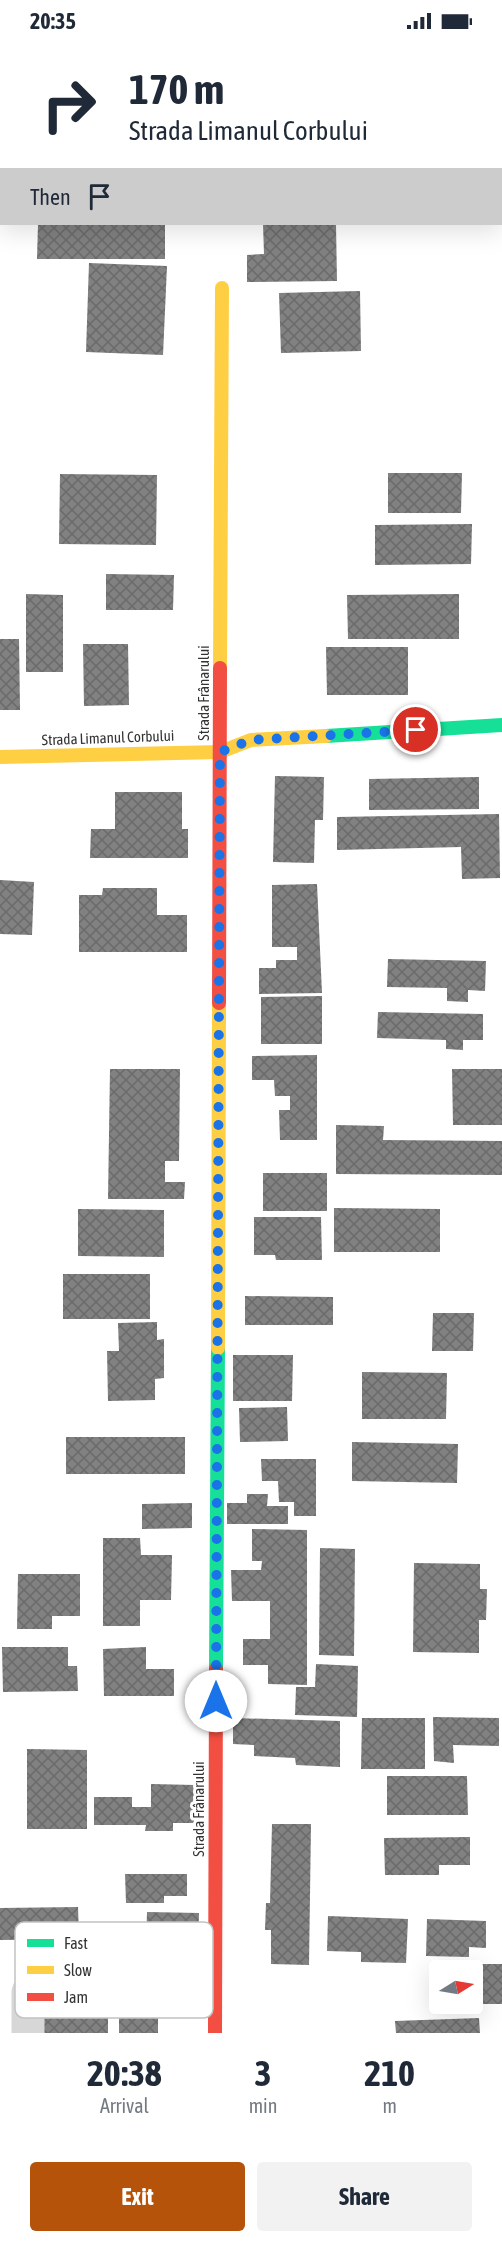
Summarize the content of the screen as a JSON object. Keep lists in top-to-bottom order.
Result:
{
  "streets": {
    "street": ["Strada Frânarului", "Strada Limanul Corbului"]
  },
  "crossings": [
    ["Strada Frânarului", "Strada Limanul Corbului"]
  ],
  "legend": ["Fast", "Slow", "Jam"],
  "north": "right",
  "page": {
    "status": "20:35",
    "turn": ["170 m", "Strada Limanul Corbului"],
    "then": "Then",
    "eta": [
      "20:38",
      "Arrival",
      "3",
      "min",
      "210",
      "m"
    ],
    "buttons": ["Exit", "Share"]
  }
}
